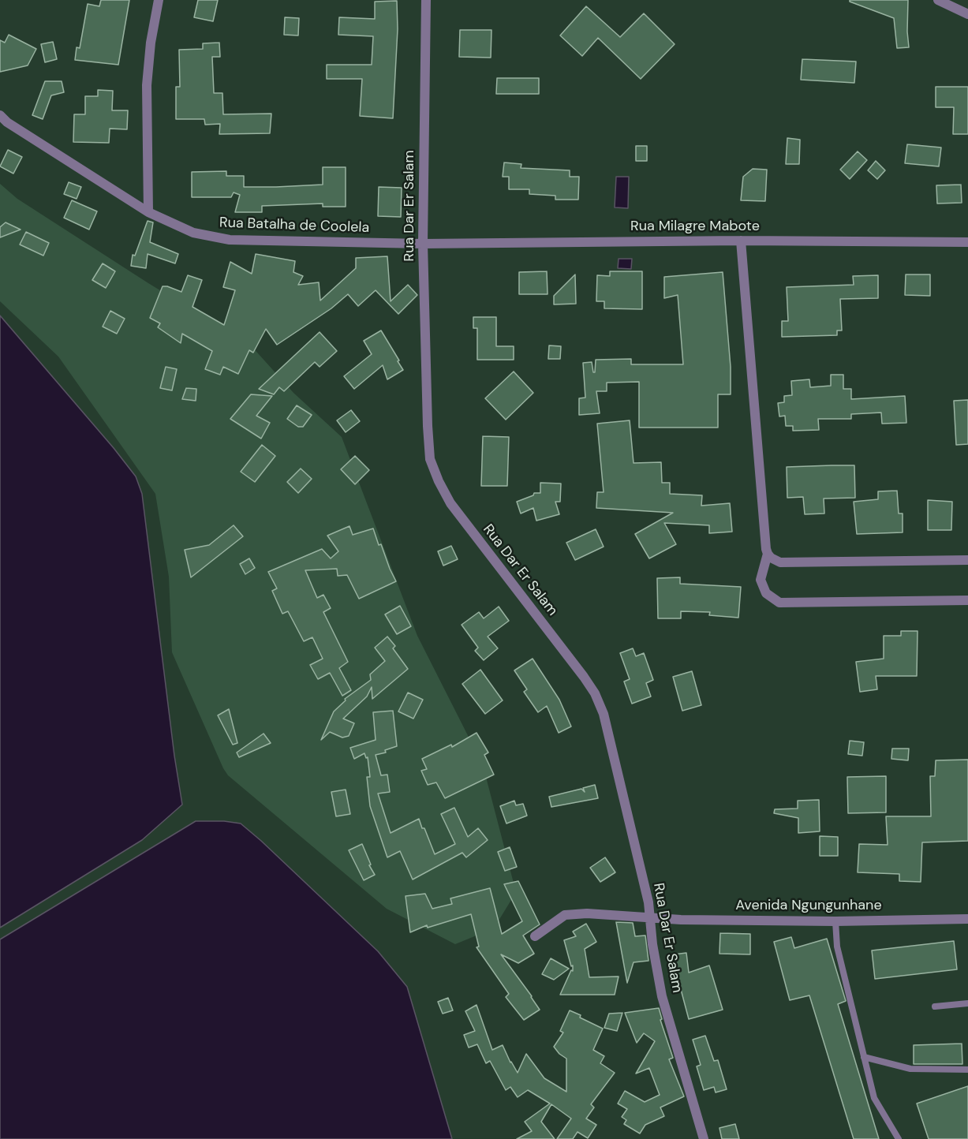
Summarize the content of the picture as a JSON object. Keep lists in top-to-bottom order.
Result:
{
  "streets": {
    "street": [
      "Rua Dar Er Salam",
      "Rua Batalha de Coolela",
      "Rua Milagre Mabote",
      "Avenida Ngungunhane"
    ]
  },
  "crossings": [
    ["Rua Dar Er Salam", "Rua Batalha de Coolela"],
    ["Rua Dar Er Salam", "Rua Milagre Mabote"],
    ["Rua Dar Er Salam", "Avenida Ngungunhane"],
    ["Rua Batalha de Coolela", "Rua Milagre Mabote"]
  ]
}
